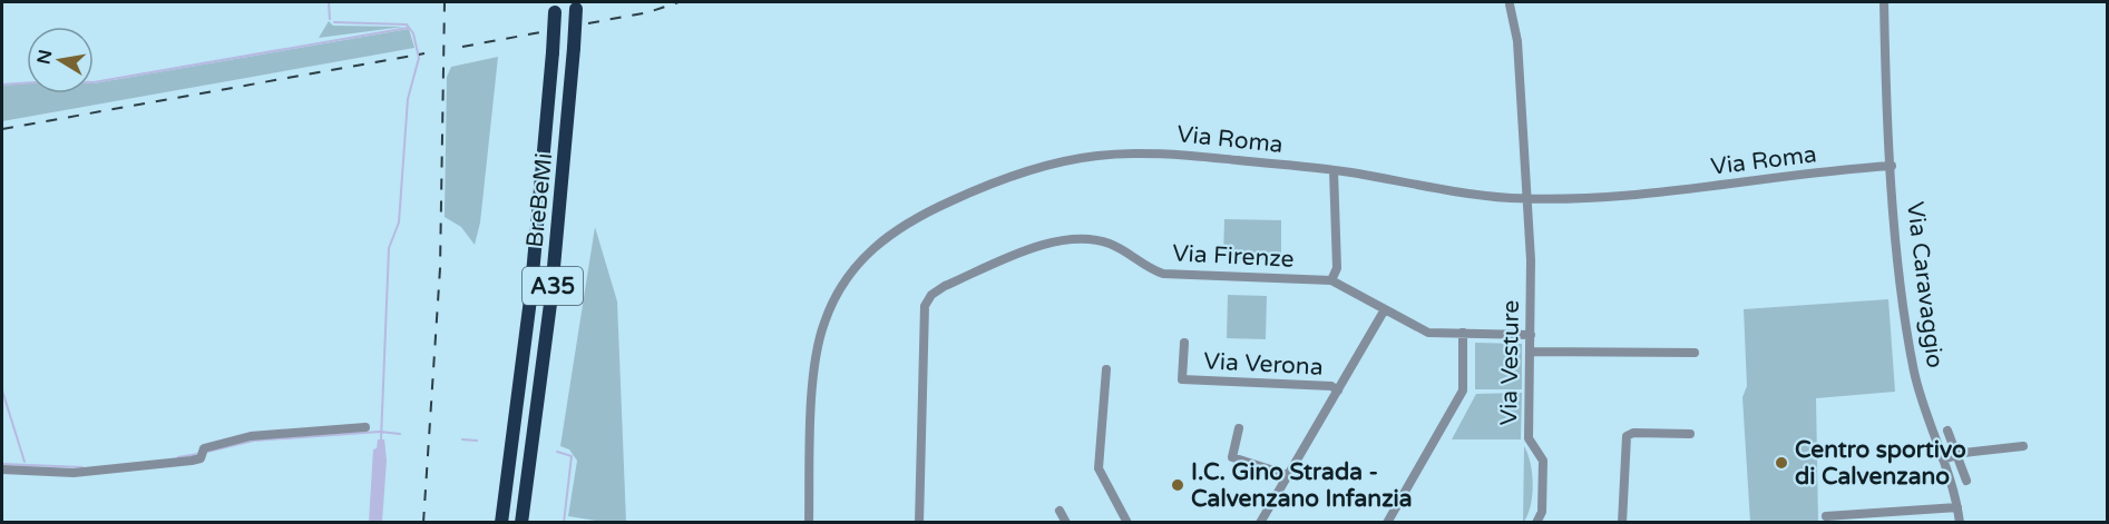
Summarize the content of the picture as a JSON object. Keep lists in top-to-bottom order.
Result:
{
  "streets": {
    "highway": ["BreBeMi", "A35"],
    "street": [
      "Via Roma",
      "Via Firenze",
      "Via Caravaggio",
      "Via Vesture",
      "Via Verona"
    ]
  },
  "crossings": [
    ["Via Roma", "Via Caravaggio"],
    ["Via Roma", "Via Vesture"],
    ["Via Firenze", "Via Vesture"],
    ["Via Firenze", "Via Verona"]
  ],
  "places": ["Centro sportivo di Calvenzano", "I.C. Gino Strada - Calvenzano Infanzia"],
  "north": "left"
}
